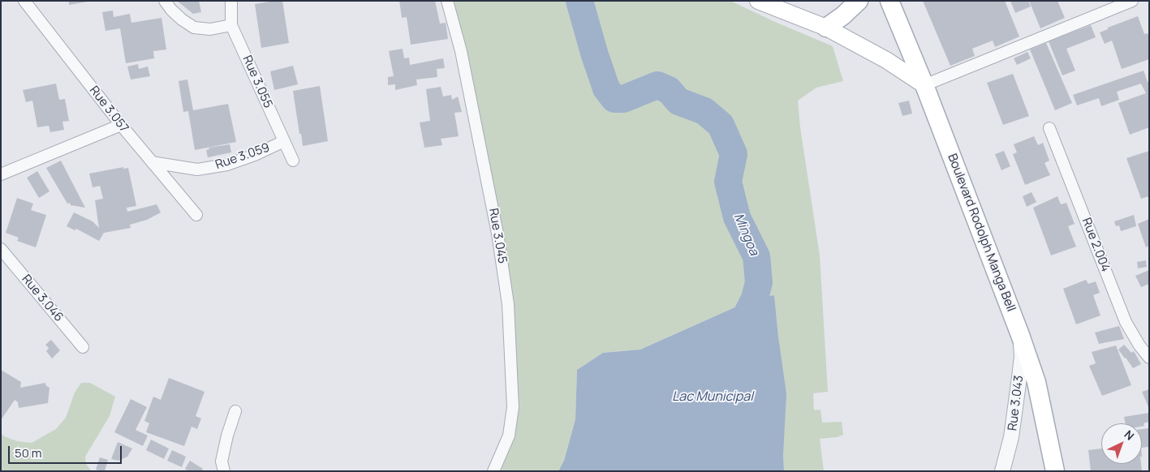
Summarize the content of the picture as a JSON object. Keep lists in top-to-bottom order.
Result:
{
  "streets": {
    "main road": ["Boulevard Rodolph Manga Bell"],
    "street": [
      "Rue 3.055",
      "Rue 3.057",
      "Rue 3.059",
      "Rue 3.045",
      "Rue 2.004",
      "Rue 3.046",
      "Rue 3.043"
    ]
  },
  "crossings": [
    ["Rue 3.055", "Rue 3.059"],
    ["Rue 3.057", "Rue 3.059"],
    ["Boulevard Rodolph Manga Bell", "Rue 3.043"]
  ],
  "water": ["Mingoa", "Lac Municipal"],
  "scale_bar": "50 m",
  "north": "top right"
}
